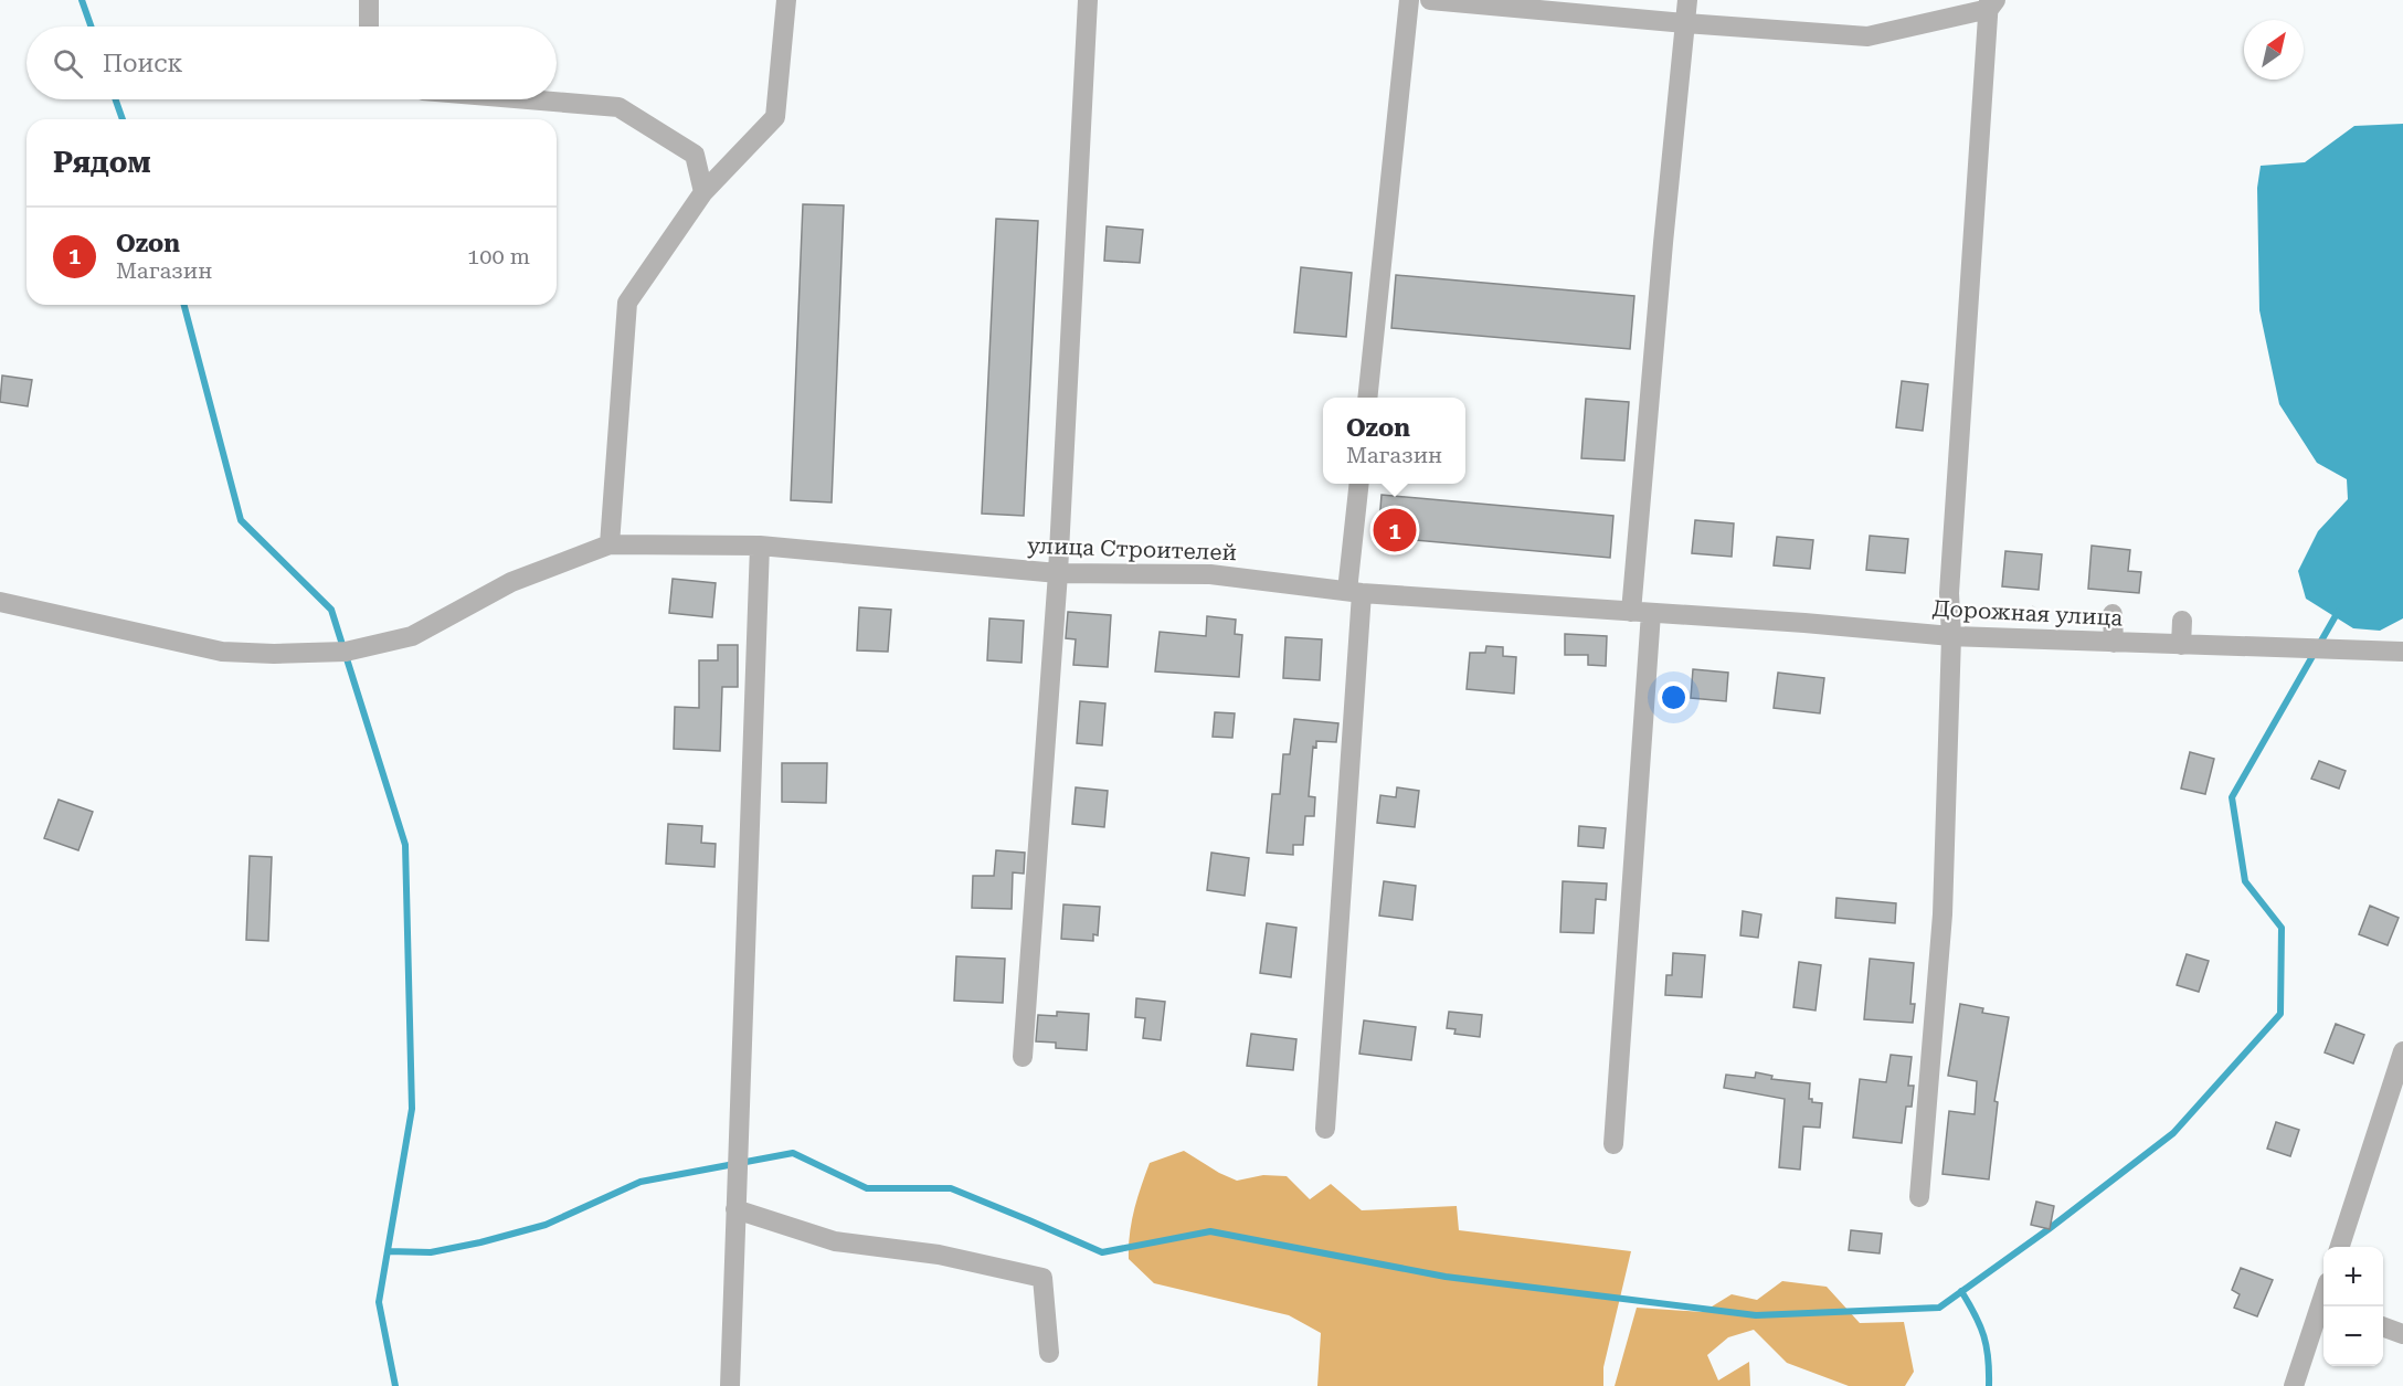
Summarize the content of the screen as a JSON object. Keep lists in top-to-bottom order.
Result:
{
  "streets": {
    "street": ["улица Строителей", "Дорожная улица"]
  },
  "crossings": [
    ["улица Строителей", "Дорожная улица"]
  ],
  "north": "top right",
  "page": {
    "search": "Поиск",
    "heading": "Рядом",
    "list": [
      {
        "mark": "1",
        "name": "Ozon",
        "note": "Магазин",
        "value": "100 m"
      }
    ],
    "popup": ["Ozon", "Магазин"],
    "pins": "1",
    "map_buttons": ["+", "−"]
  }
}
